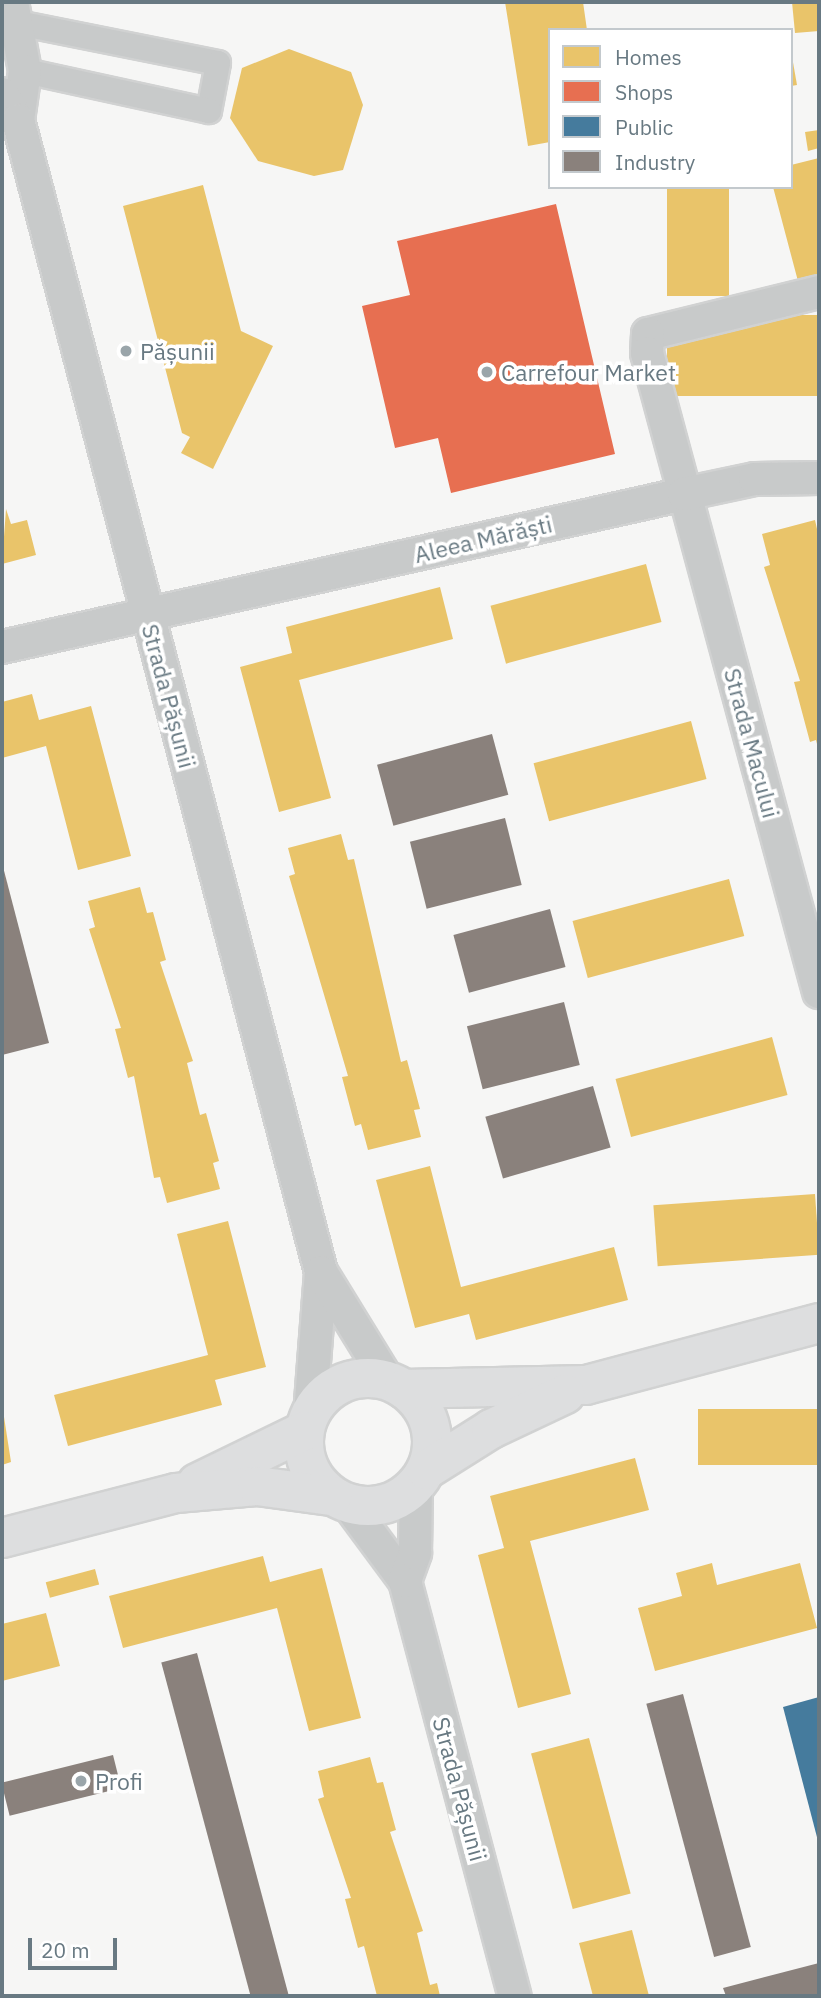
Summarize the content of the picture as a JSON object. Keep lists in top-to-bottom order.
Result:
{
  "streets": {
    "street": ["Aleea Mărăști", "Strada Pășunii", "Strada Macului"]
  },
  "crossings": [
    ["Aleea Mărăști", "Strada Pășunii"],
    ["Aleea Mărăști", "Strada Macului"]
  ],
  "places": ["Pășunii", "Carrefour Market", "Profi"],
  "legend": [
    "Homes",
    "Shops",
    "Public",
    "Industry"
  ],
  "scale_bar": "20 m"
}
